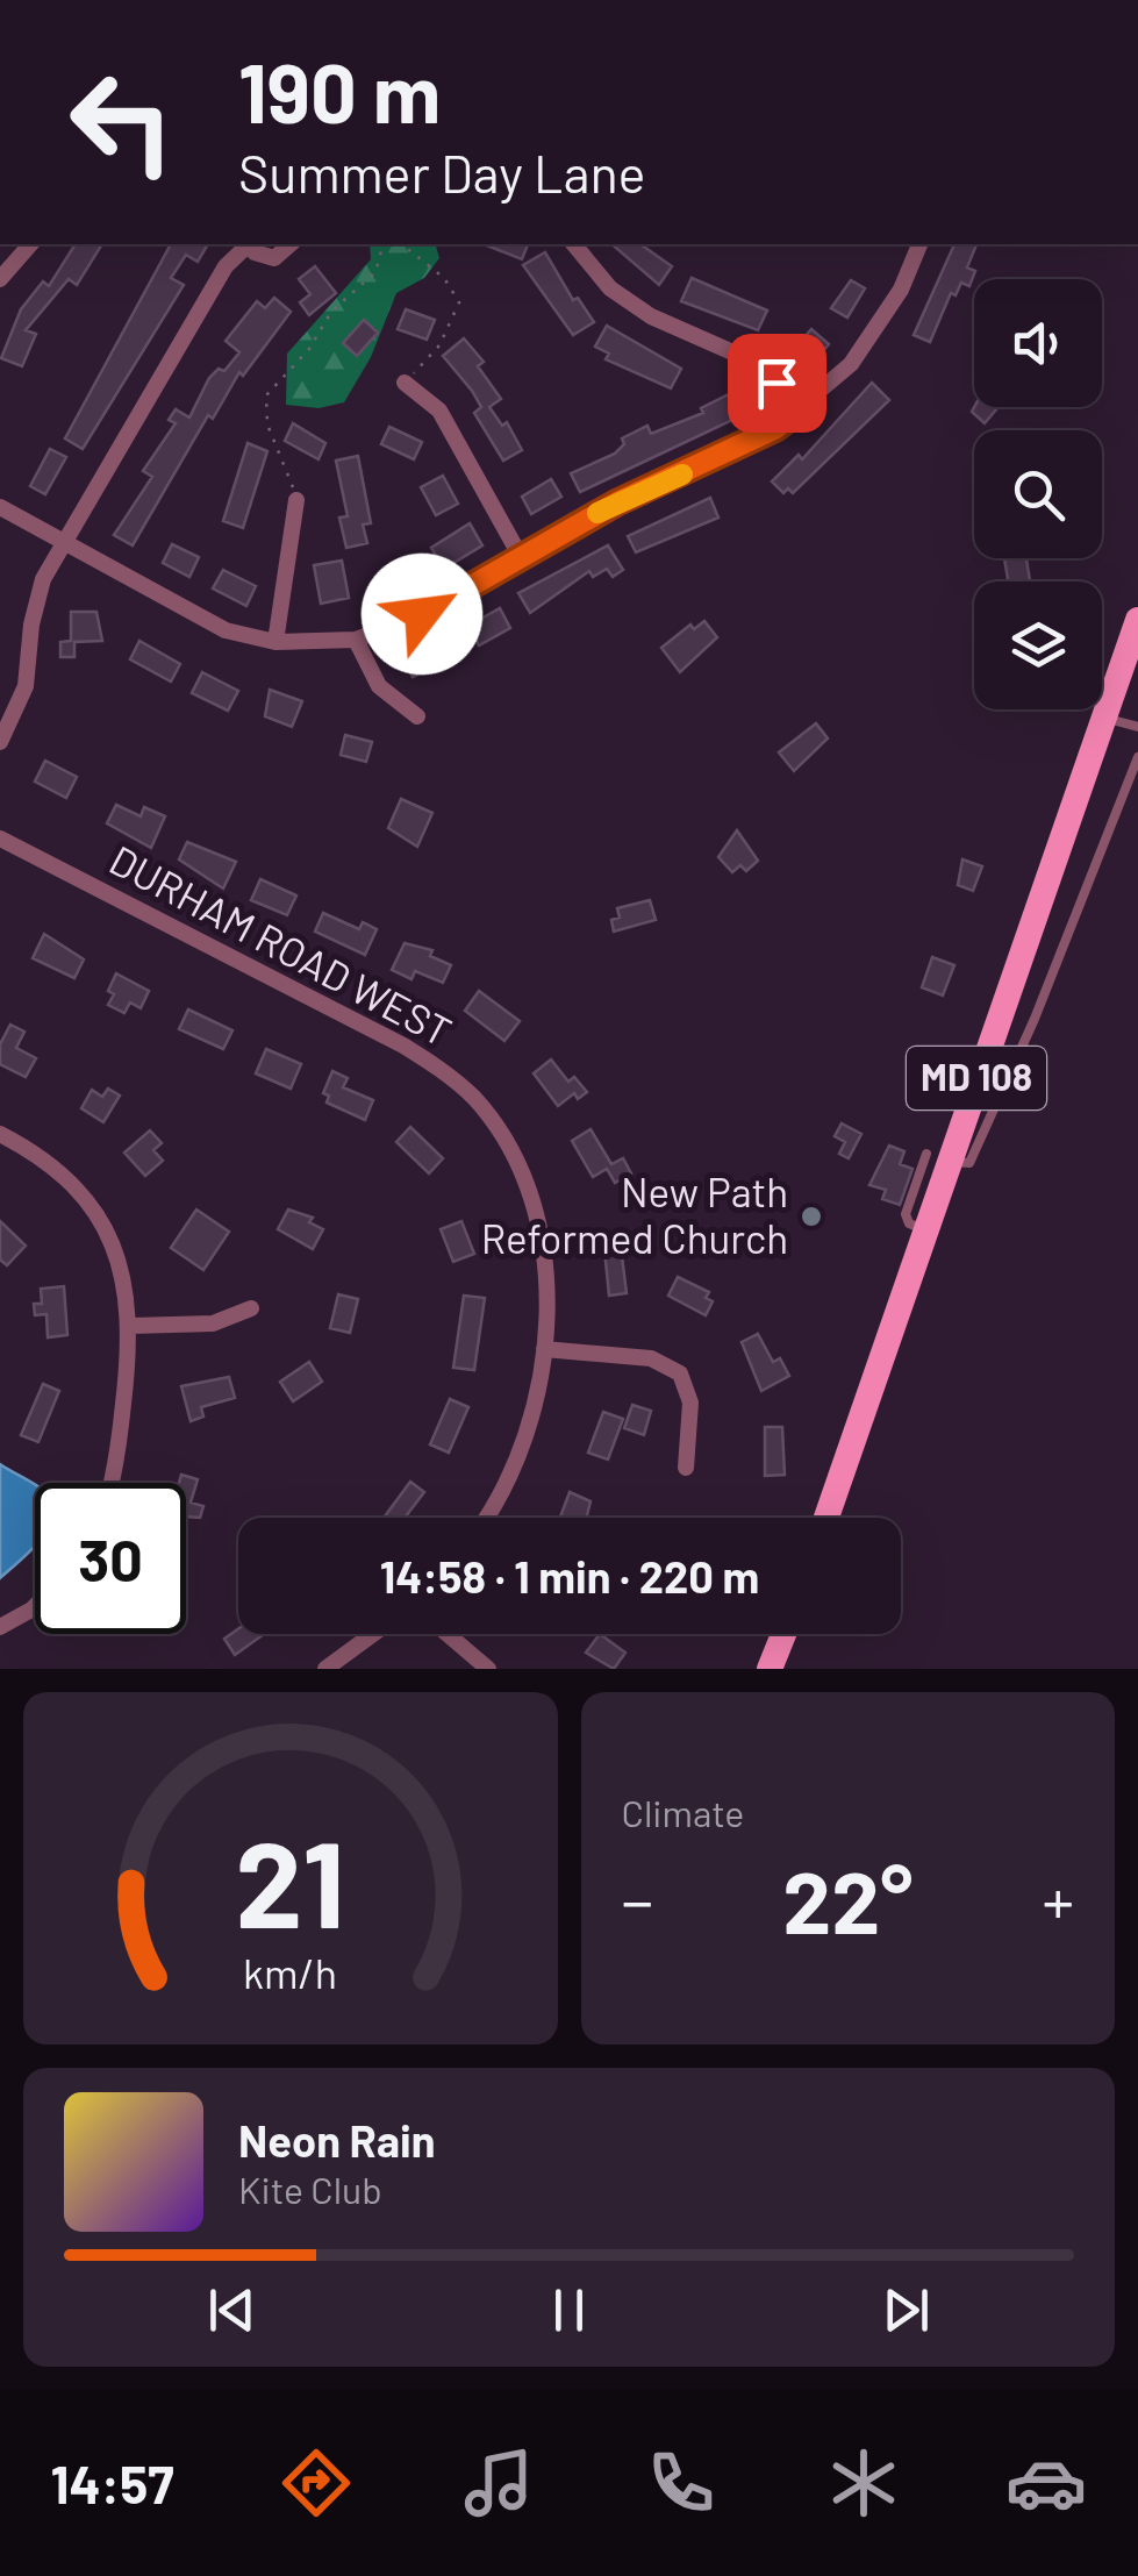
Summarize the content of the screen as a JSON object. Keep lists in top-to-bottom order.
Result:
{
  "streets": {
    "main road": ["MD 108"],
    "street": ["DURHAM ROAD WEST"]
  },
  "places": ["New Path Reformed Church"],
  "page": {
    "turn": ["190 m", "Summer Day Lane"],
    "limit": "30",
    "trip": "14:58 · 1 min · 220 m",
    "tile": "Climate",
    "heat": ["−", "22°", "+"],
    "song": ["Neon Rain", "Kite Club"],
    "tabs": "14:57",
    "gauge": ["21", "km/h"]
  }
}
